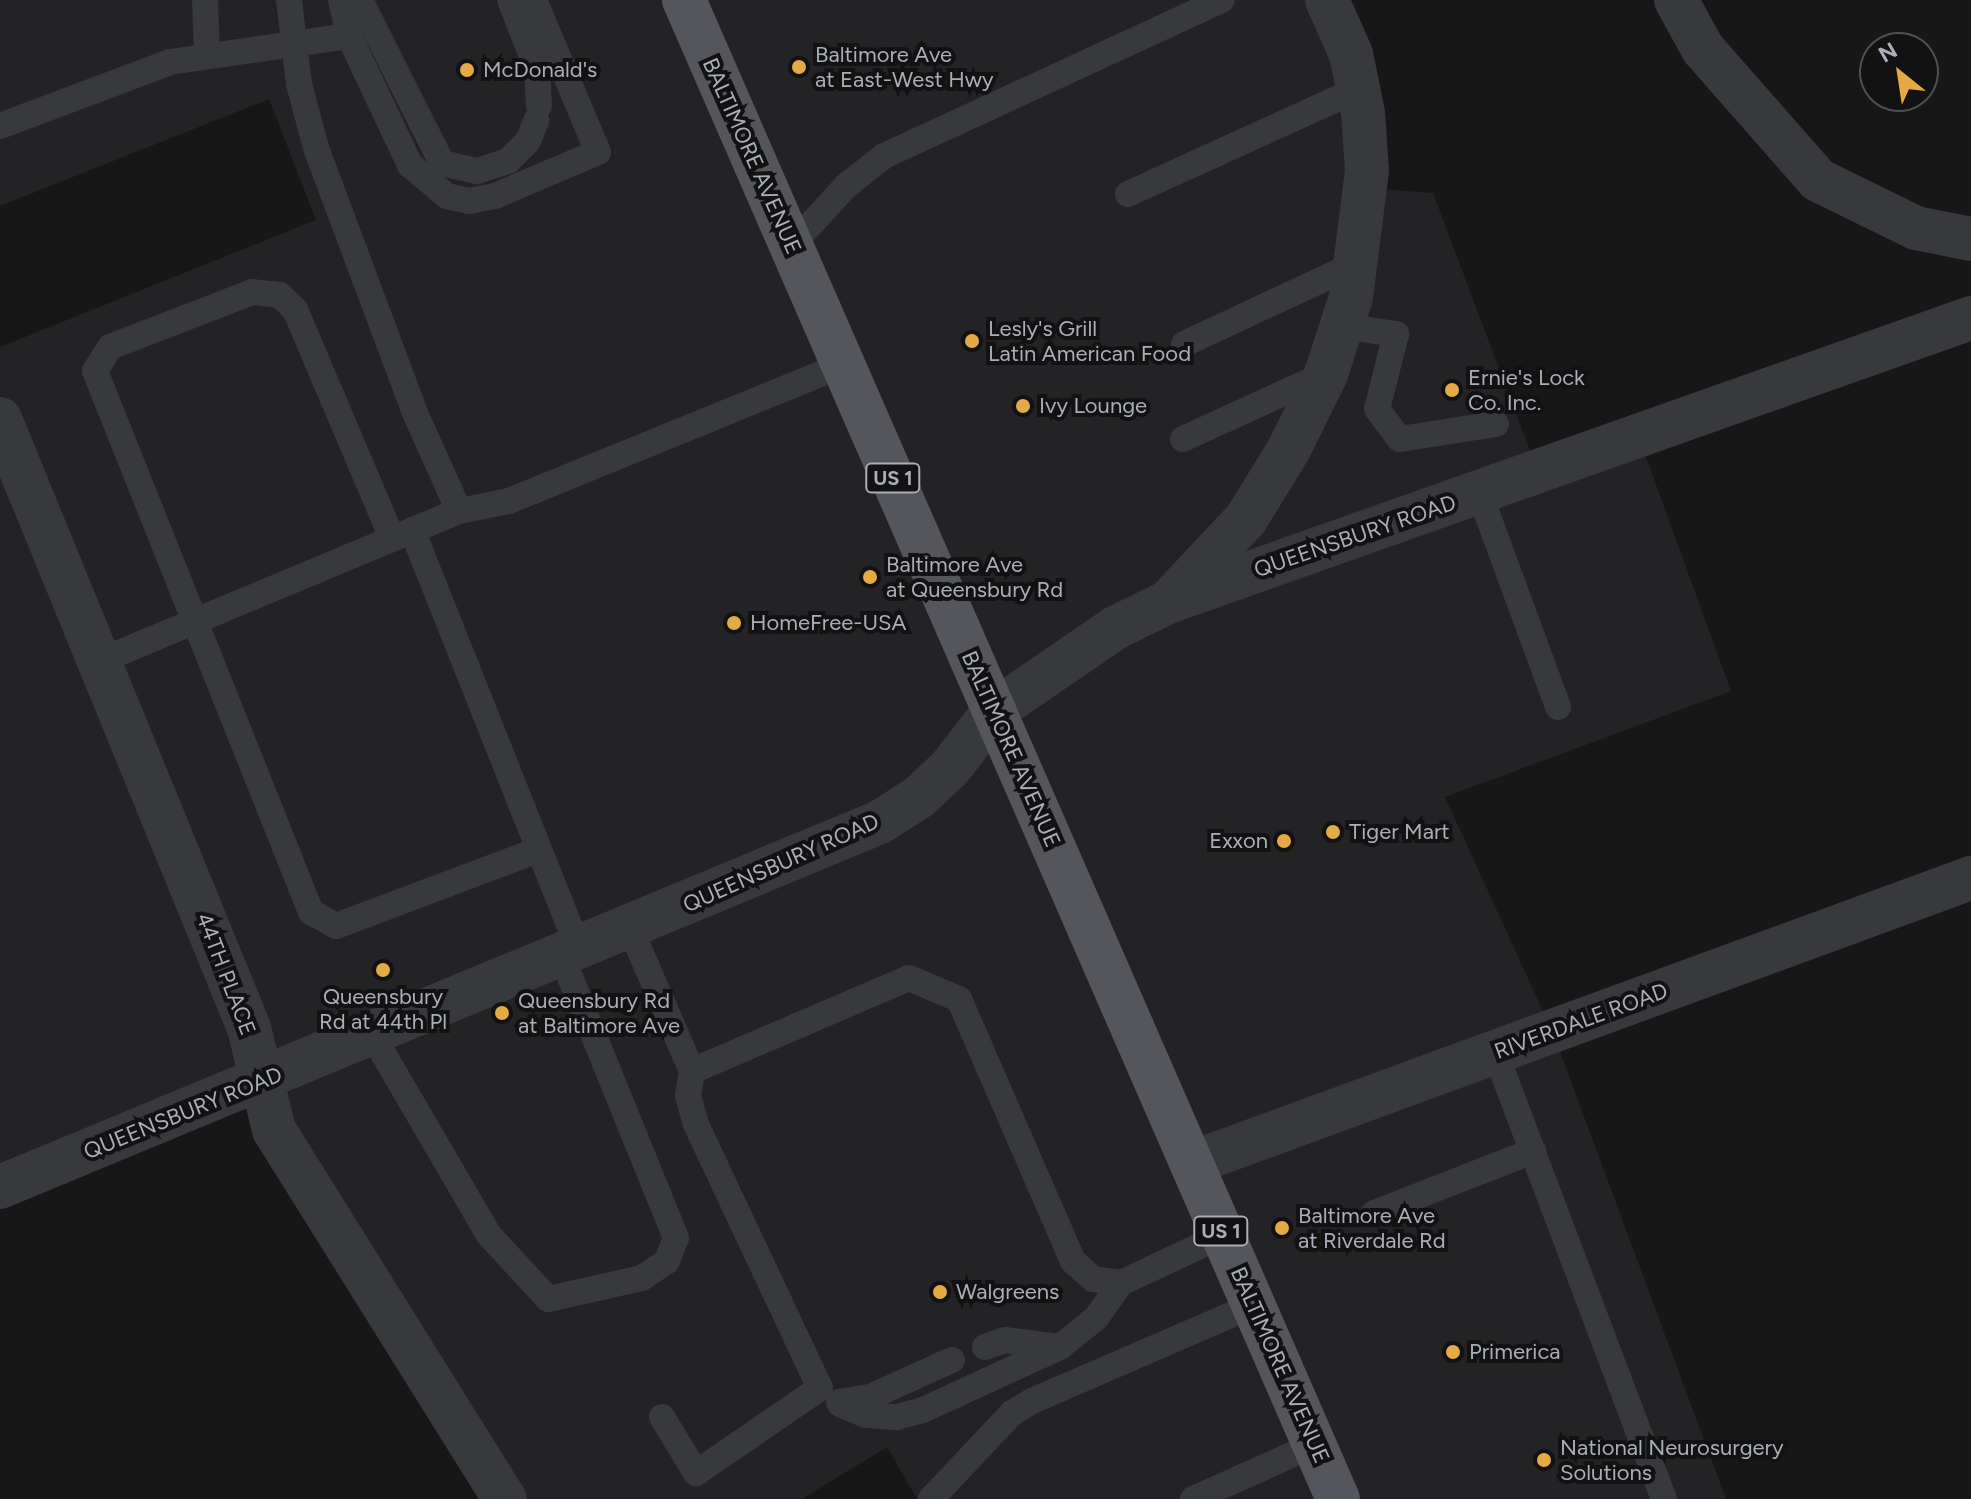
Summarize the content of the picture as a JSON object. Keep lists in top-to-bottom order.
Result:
{
  "streets": {
    "main road": ["BALTIMORE AVENUE", "US 1"],
    "street": ["QUEENSBURY ROAD", "44TH PLACE", "RIVERDALE ROAD"]
  },
  "crossings": [
    ["BALTIMORE AVENUE", "QUEENSBURY ROAD"],
    ["BALTIMORE AVENUE", "RIVERDALE ROAD"],
    ["QUEENSBURY ROAD", "44TH PLACE"]
  ],
  "places": [
    "Baltimore Ave at East-West Hwy",
    "McDonald's",
    "Lesly's Grill Latin American Food",
    "Ernie's Lock Co. Inc.",
    "Ivy Lounge",
    "Baltimore Ave at Queensbury Rd",
    "HomeFree-USA",
    "Tiger Mart",
    "Exxon",
    "Queensbury Rd at 44th Pl",
    "Queensbury Rd at Baltimore Ave",
    "Baltimore Ave at Riverdale Rd",
    "Walgreens",
    "Primerica",
    "National Neurosurgery Solutions"
  ],
  "north": "top left"
}
